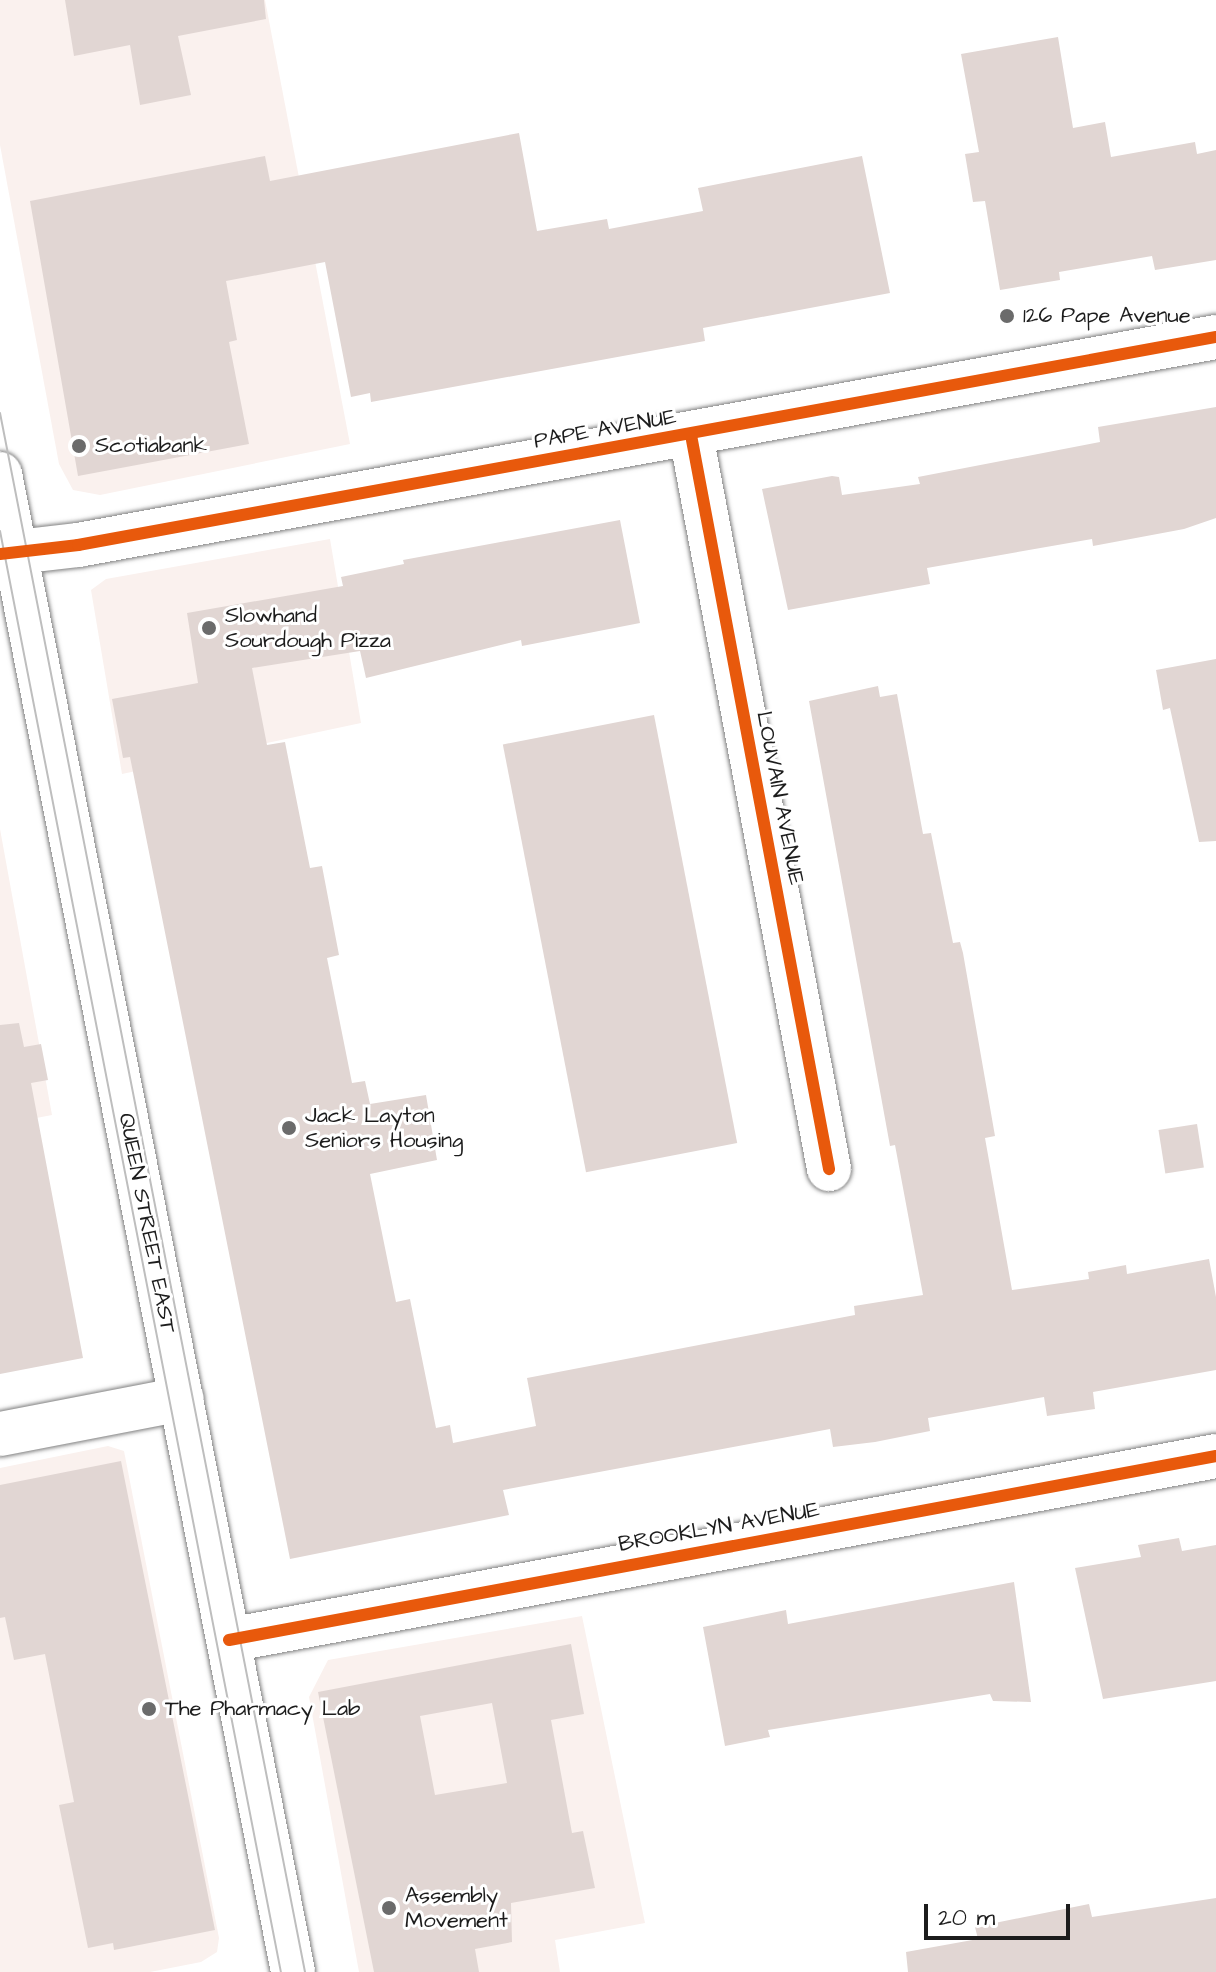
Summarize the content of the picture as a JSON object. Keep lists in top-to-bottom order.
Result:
{
  "streets": {
    "street": [
      "PAPE AVENUE",
      "LOUVAIN AVENUE",
      "QUEEN STREET EAST",
      "BROOKLYN AVENUE"
    ]
  },
  "crossings": [
    ["PAPE AVENUE", "LOUVAIN AVENUE"],
    ["PAPE AVENUE", "QUEEN STREET EAST"],
    ["QUEEN STREET EAST", "BROOKLYN AVENUE"]
  ],
  "places": [
    "126 Pape Avenue",
    "Scotiabank",
    "Slowhand Sourdough Pizza",
    "Jack Layton Seniors Housing",
    "The Pharmacy Lab",
    "Assembly Movement"
  ],
  "scale_bar": "20 m"
}
